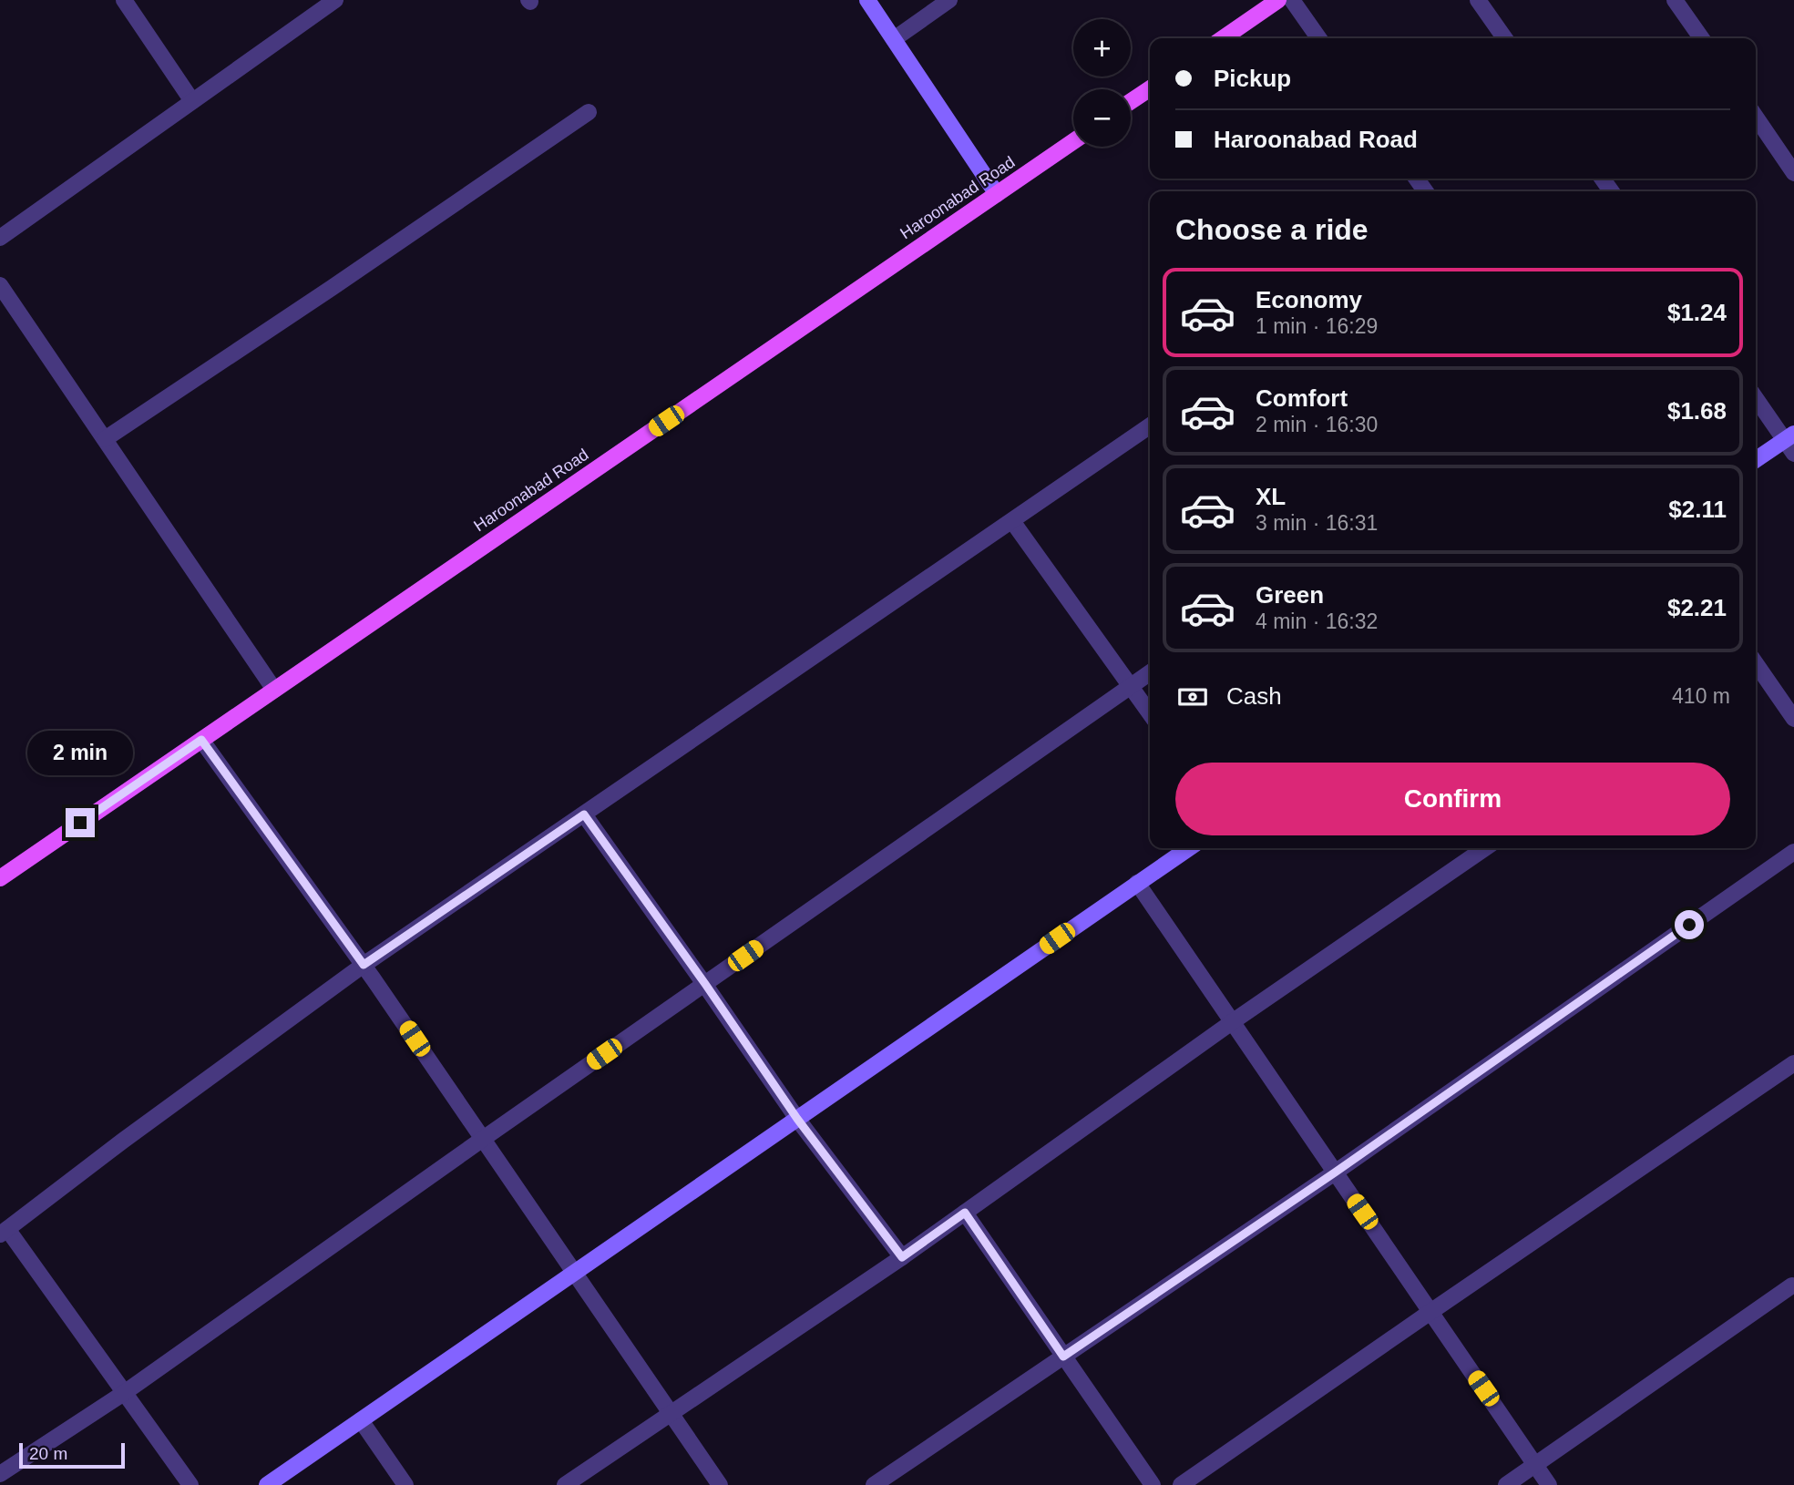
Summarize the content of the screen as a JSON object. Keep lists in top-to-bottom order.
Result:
{
  "streets": {
    "main road": ["Haroonabad Road"]
  },
  "scale_bar": "20 m",
  "page": {
    "map_buttons": ["+", "−"],
    "banner": ["Pickup", "Haroonabad Road"],
    "heading": "Choose a ride",
    "list": [
      {
        "name": "Economy",
        "note": "1 min · 16:29",
        "value": "$1.24"
      },
      {
        "name": "Comfort",
        "note": "2 min · 16:30",
        "value": "$1.68"
      },
      {
        "name": "XL",
        "note": "3 min · 16:31",
        "value": "$2.11"
      },
      {
        "name": "Green",
        "note": "4 min · 16:32",
        "value": "$2.21"
      }
    ],
    "pay": ["Cash", "410 m"],
    "bubble": "2 min",
    "buttons": "Confirm",
    "scale": "20 m"
  }
}
